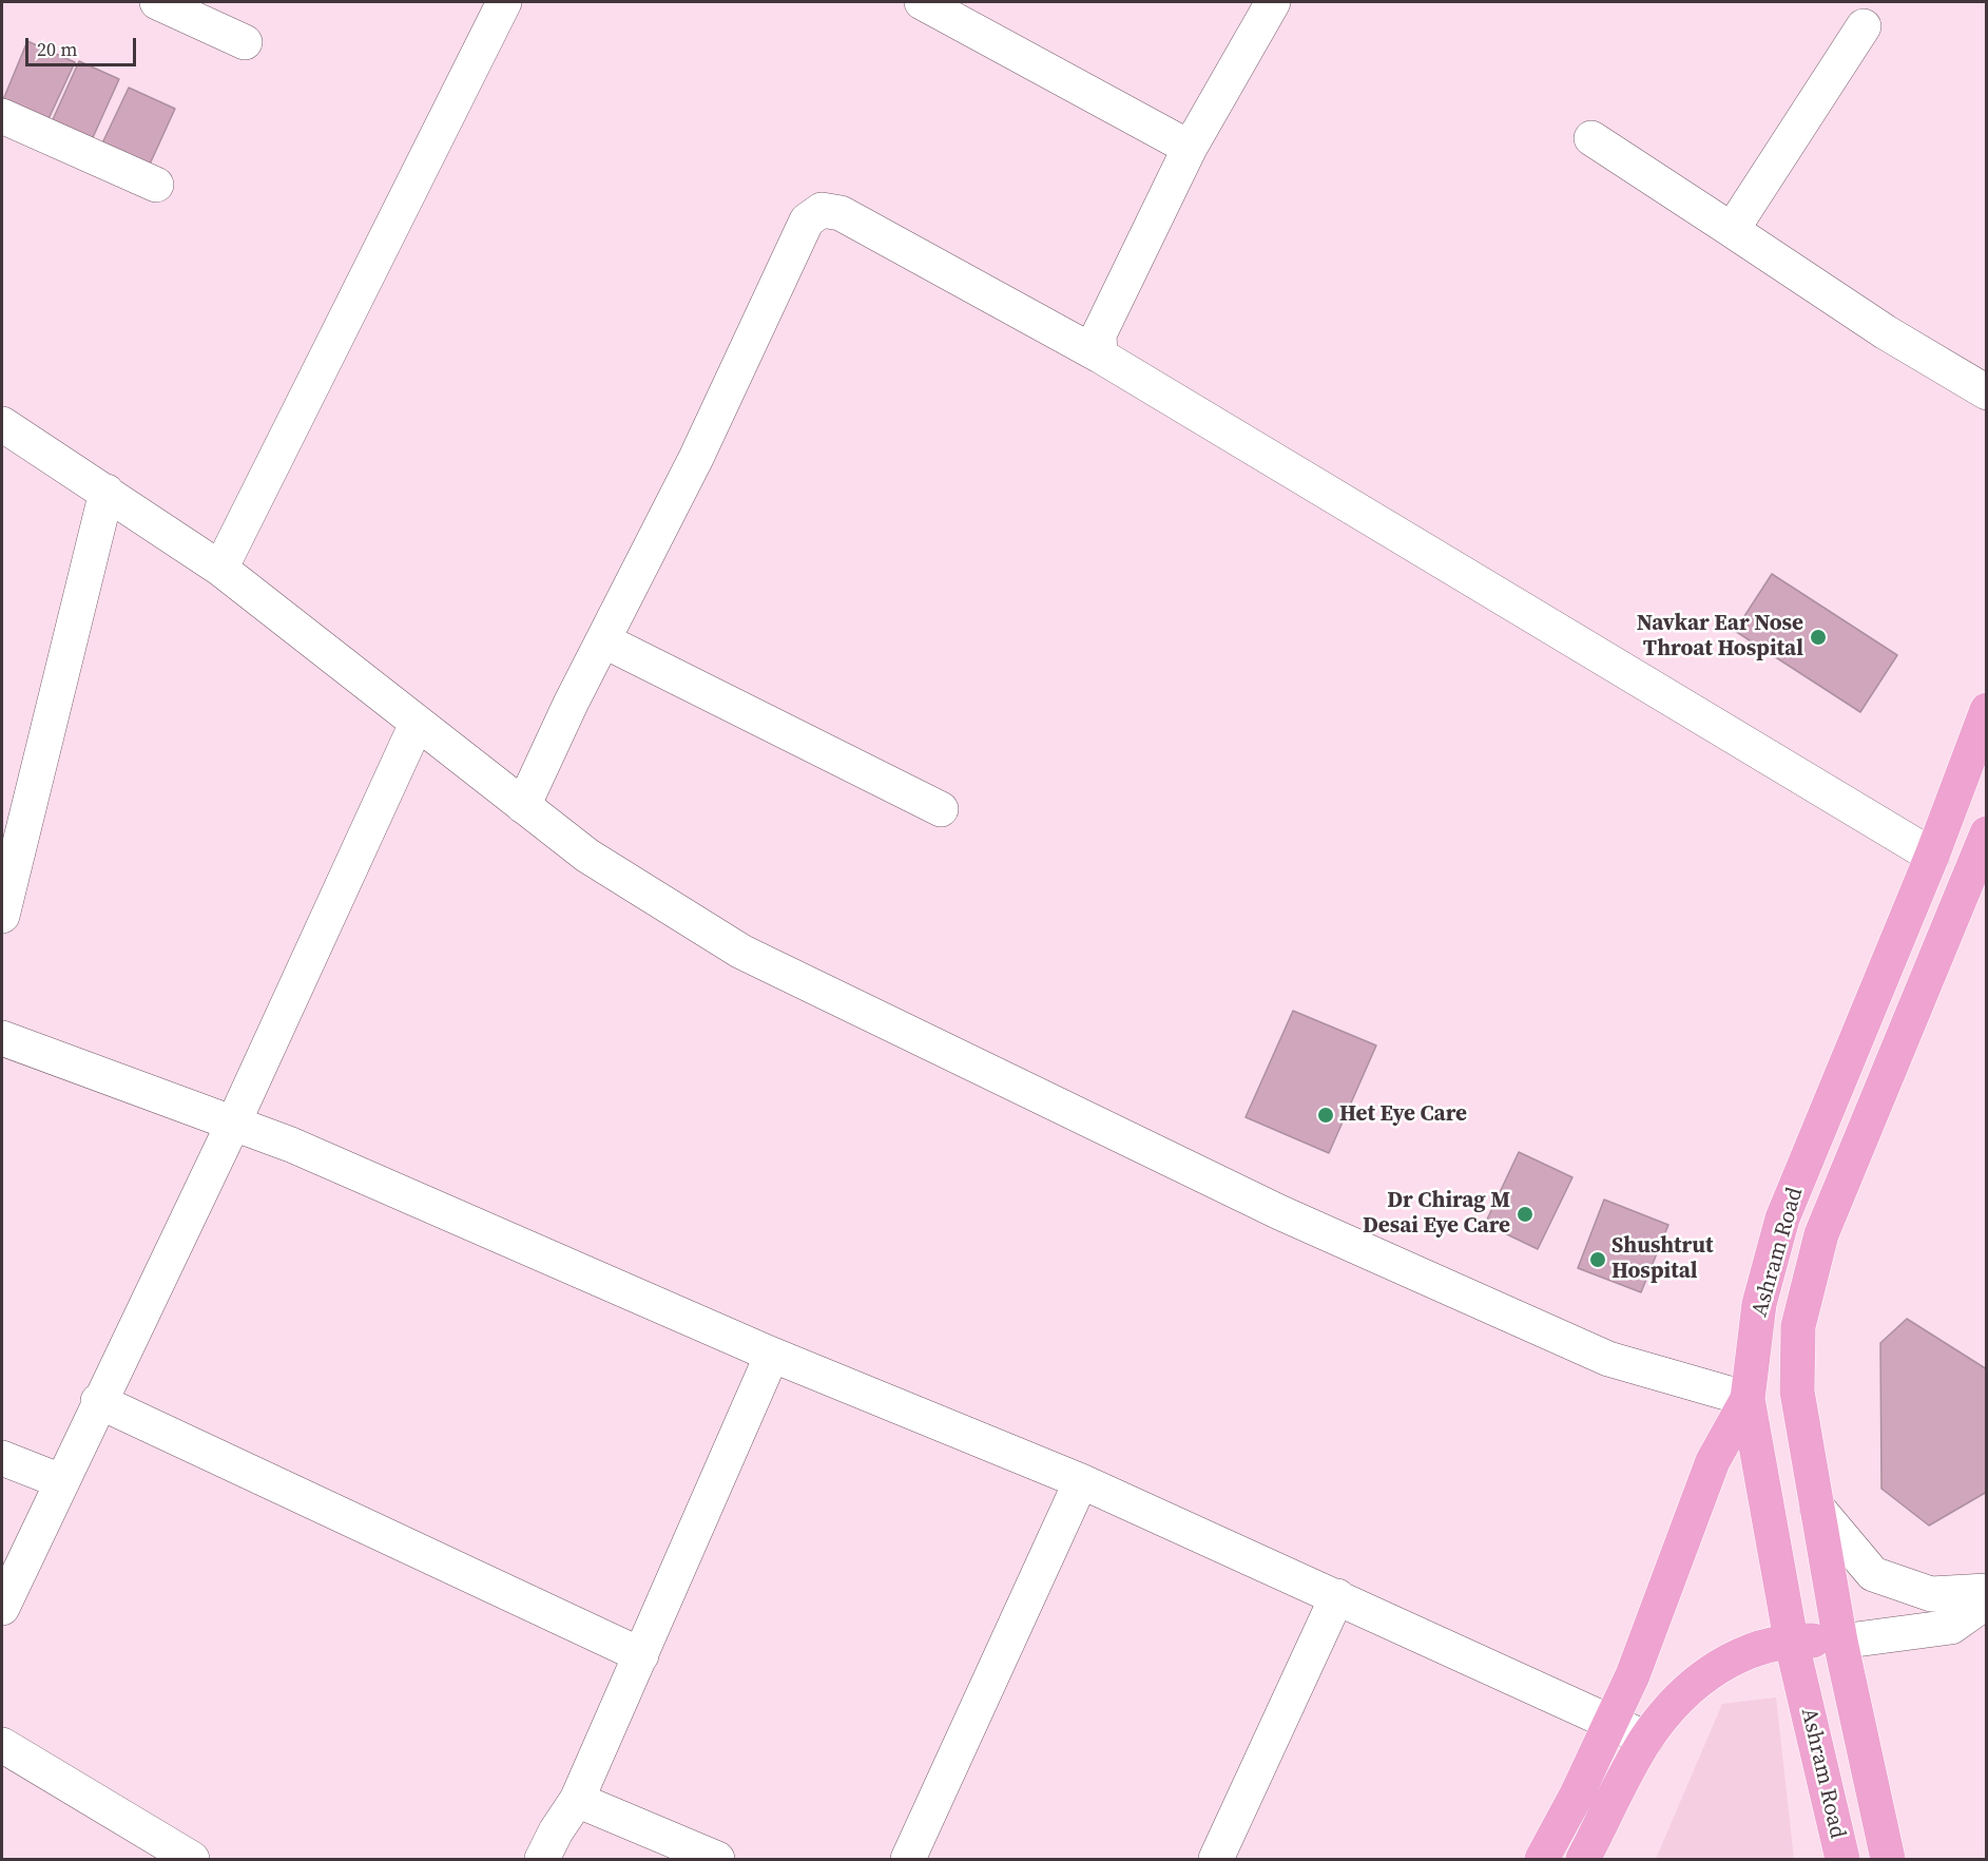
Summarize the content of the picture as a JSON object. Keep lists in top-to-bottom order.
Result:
{
  "streets": {
    "main road": ["Ashram Road"]
  },
  "places": [
    "Navkar Ear Nose Throat Hospital",
    "Het Eye Care",
    "Dr Chirag M Desai Eye Care",
    "Shushtrut Hospital"
  ],
  "scale_bar": "20 m"
}
